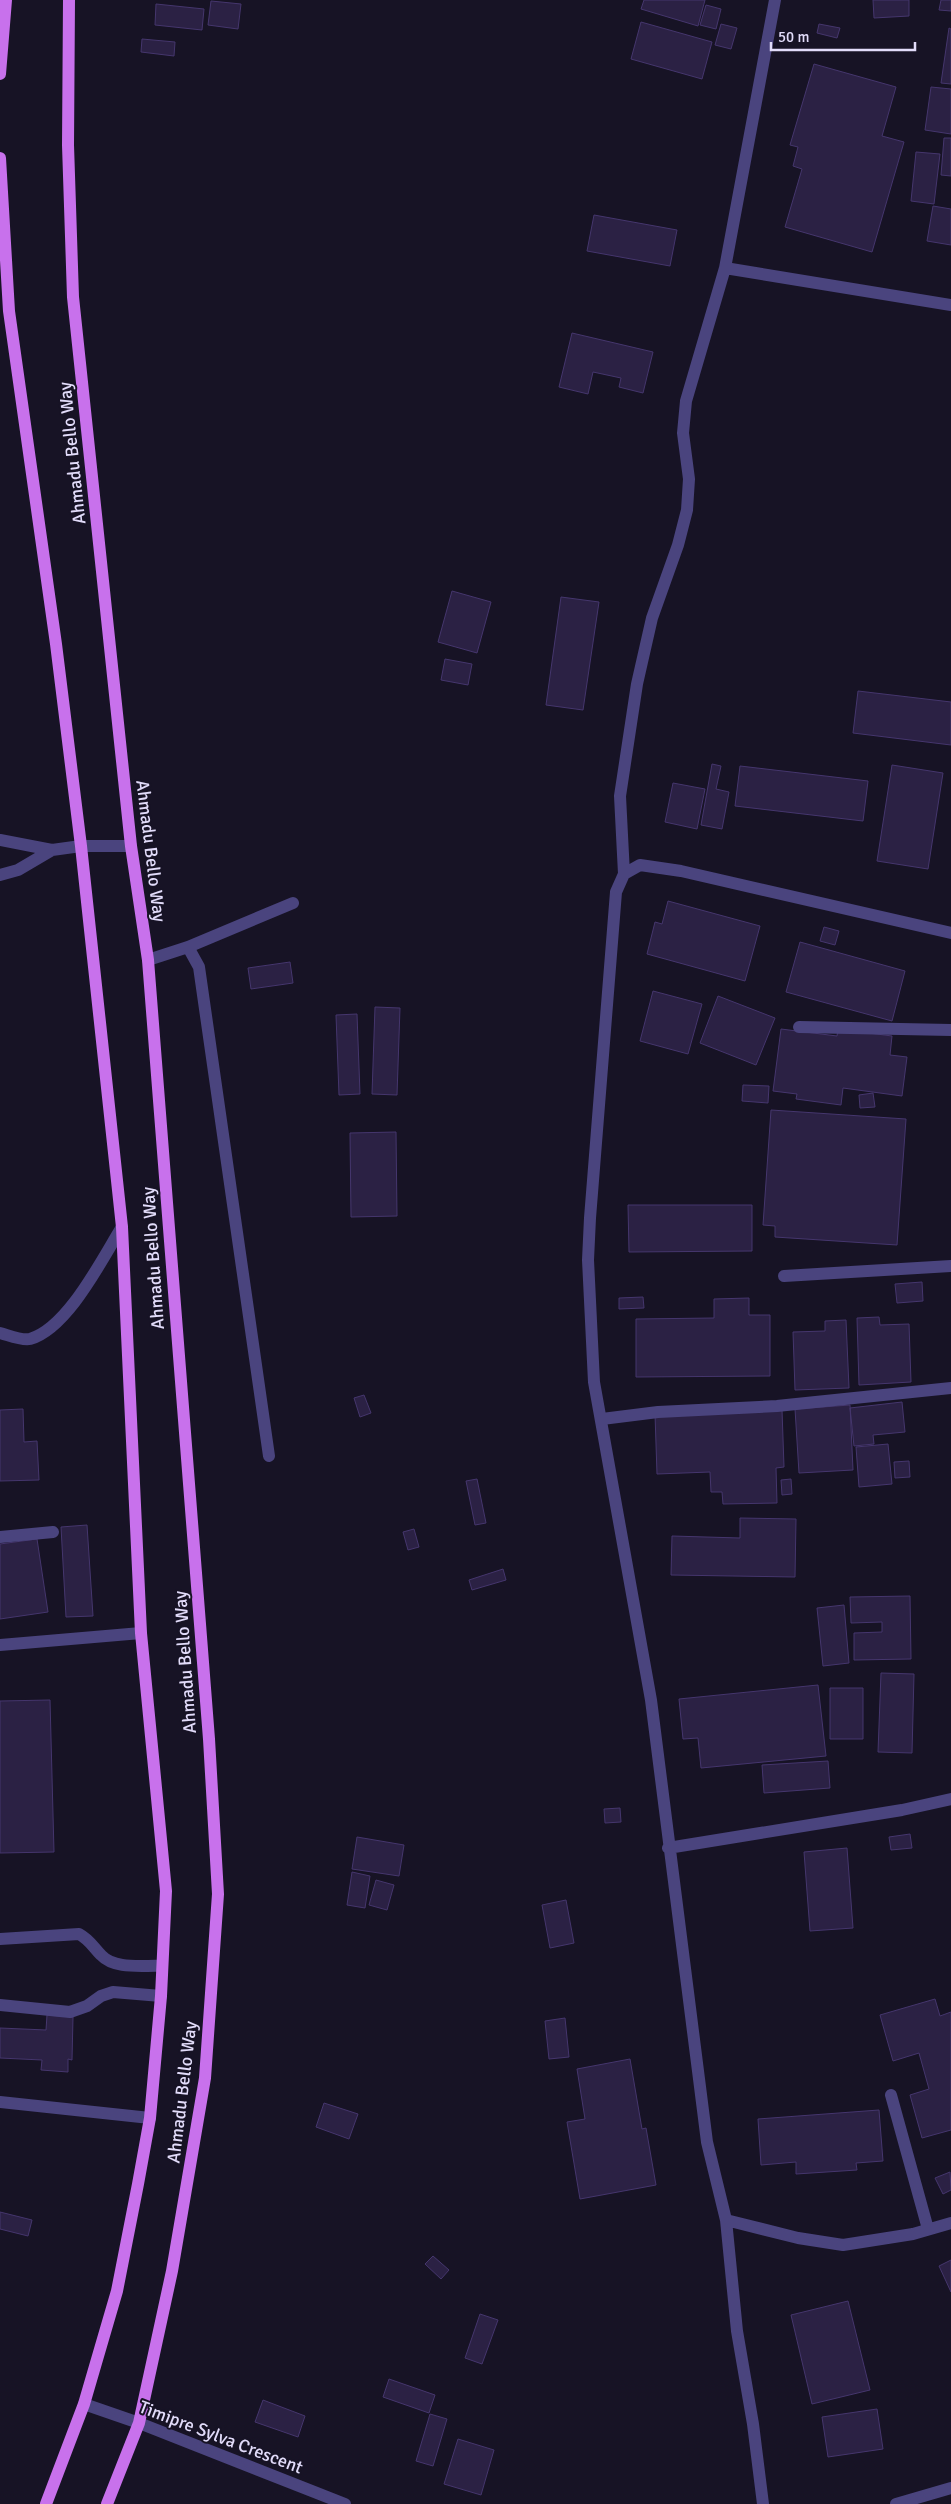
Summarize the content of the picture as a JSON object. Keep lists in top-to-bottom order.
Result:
{
  "streets": {
    "main road": ["Ahmadu Bello Way"],
    "street": ["Timipre Sylva Crescent"]
  },
  "crossings": [
    ["Ahmadu Bello Way", "Timipre Sylva Crescent"]
  ],
  "scale_bar": "50 m"
}
